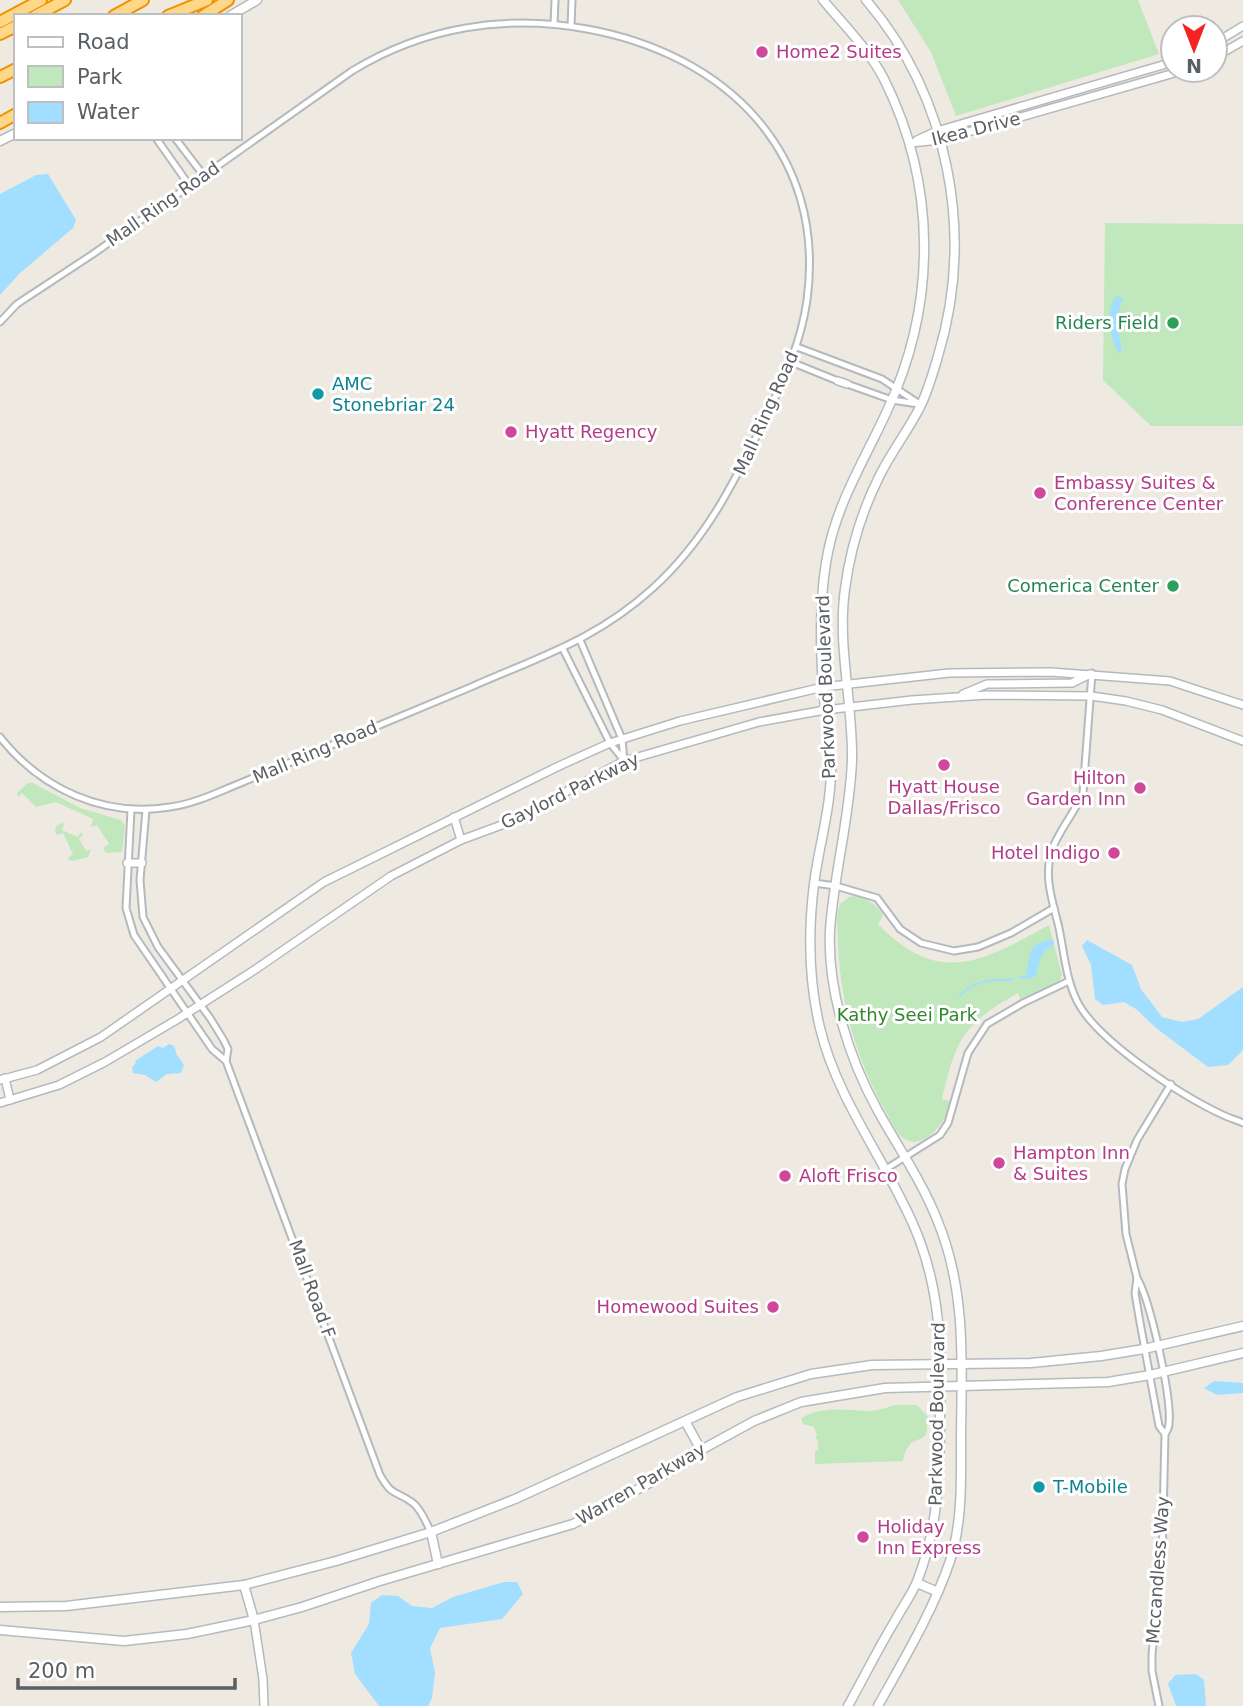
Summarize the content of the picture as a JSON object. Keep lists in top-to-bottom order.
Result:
{
  "streets": {
    "main road": ["Parkwood Boulevard", "Warren Parkway"],
    "street": [
      "Ikea Drive",
      "Mall Ring Road",
      "Gaylord Parkway",
      "Mall Road F",
      "Mccandless Way"
    ]
  },
  "crossings": [
    ["Ikea Drive", "Parkwood Boulevard"],
    ["Mall Ring Road", "Mall Road F"],
    ["Parkwood Boulevard", "Gaylord Parkway"],
    ["Parkwood Boulevard", "Warren Parkway"],
    ["Gaylord Parkway", "Mall Road F"],
    ["Mall Road F", "Warren Parkway"],
    ["Warren Parkway", "Mccandless Way"]
  ],
  "parks": ["Kathy Seei Park"],
  "places": [
    "Home2 Suites",
    "Riders Field",
    "AMC Stonebriar 24",
    "Hyatt Regency",
    "Embassy Suites & Conference Center",
    "Comerica Center",
    "Hyatt House Dallas/Frisco",
    "Hilton Garden Inn",
    "Hotel Indigo",
    "Hampton Inn & Suites",
    "Aloft Frisco",
    "Homewood Suites",
    "T-Mobile",
    "Holiday Inn Express"
  ],
  "legend": ["Road", "Park", "Water"],
  "scale_bar": "200 m",
  "north": "bottom"
}
